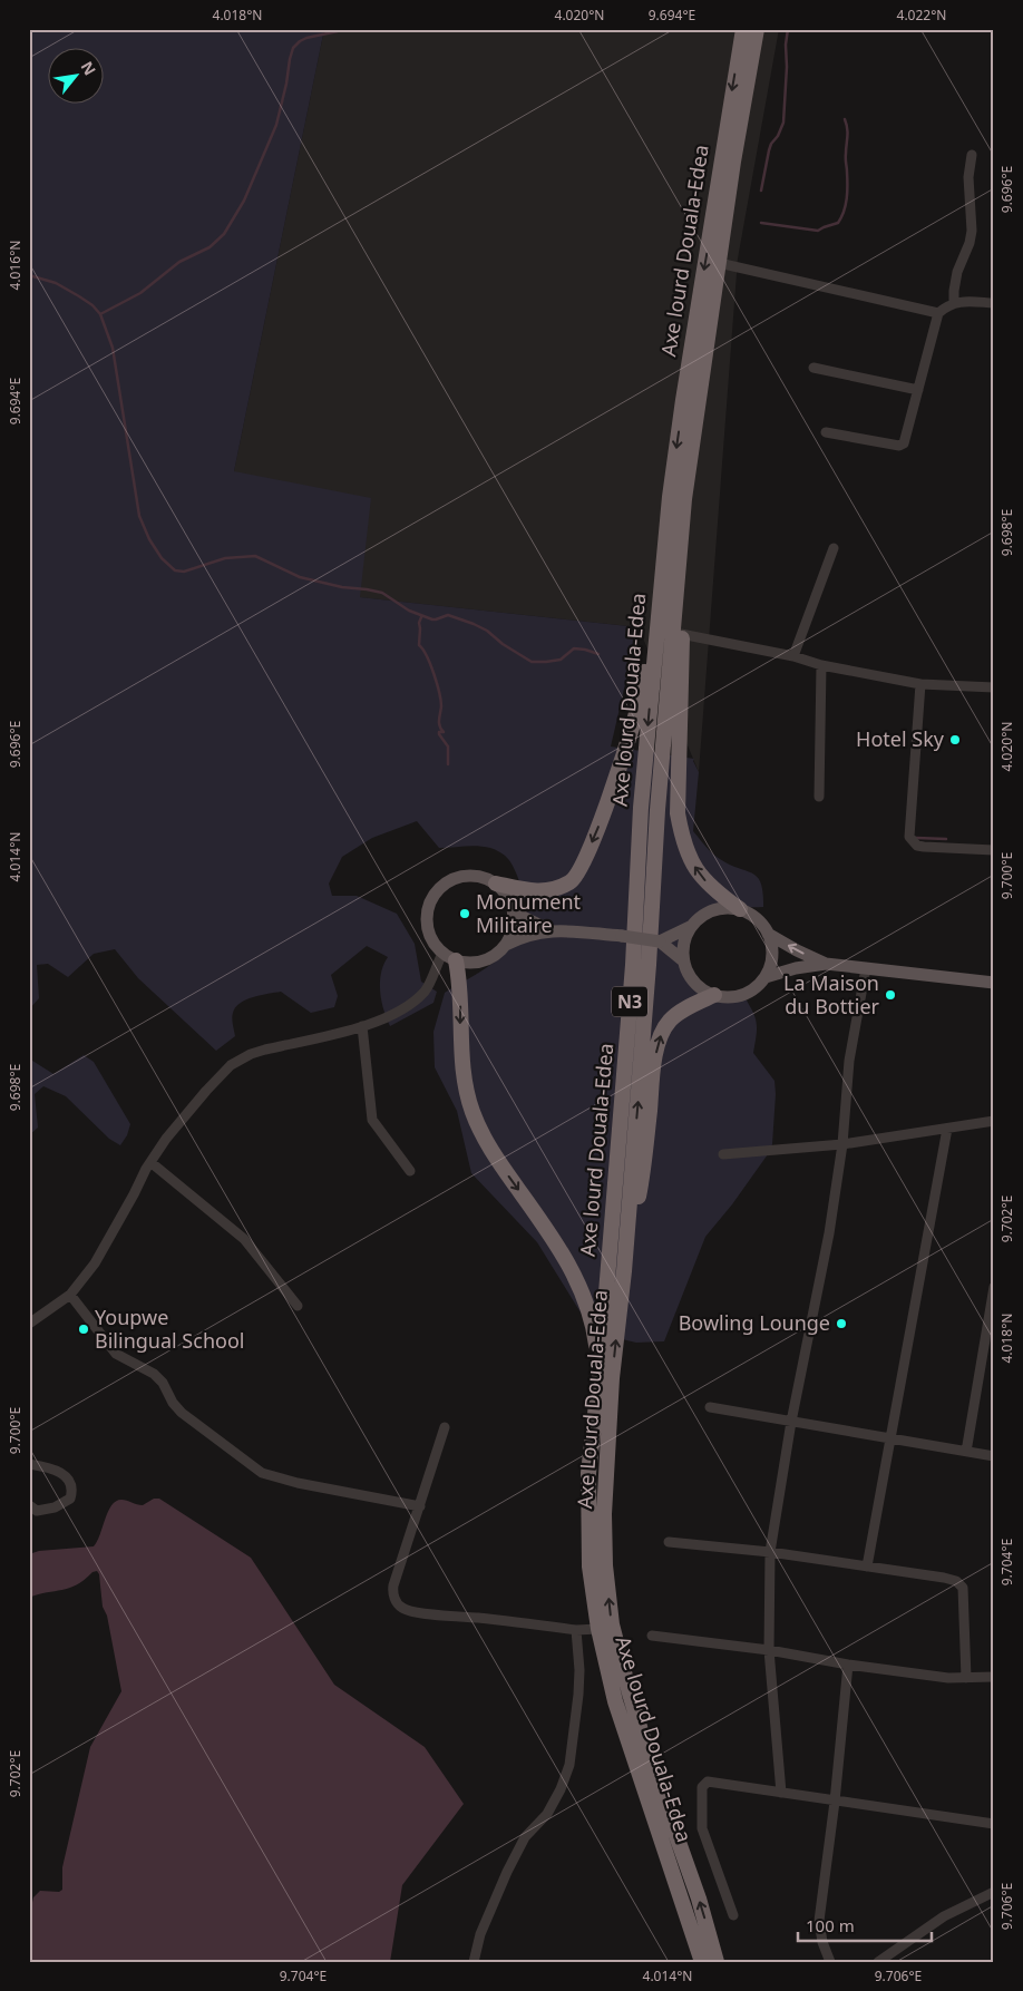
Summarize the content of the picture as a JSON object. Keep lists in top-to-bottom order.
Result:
{
  "streets": {
    "highway": ["Axe lourd Douala-Edea", "N3", "Axe Lourd Douala-Edea"]
  },
  "crossings": [
    ["Axe lourd Douala-Edea", "Axe Lourd Douala-Edea"]
  ],
  "one_way": ["Axe lourd Douala-Edea"],
  "places": [
    "Hotel Sky",
    "Monument Militaire",
    "La Maison du Bottier",
    "Bowling Lounge",
    "Youpwe Bilingual School"
  ],
  "scale_bar": "100 m",
  "north": "top right",
  "coordinates": [
    "4.018°N",
    "4.020°N",
    "9.694°E",
    "4.022°N",
    "9.696°E",
    "4.016°N",
    "9.698°E",
    "4.014°N",
    "9.700°E",
    "9.702°E",
    "9.704°E",
    "9.706°E"
  ]
}
